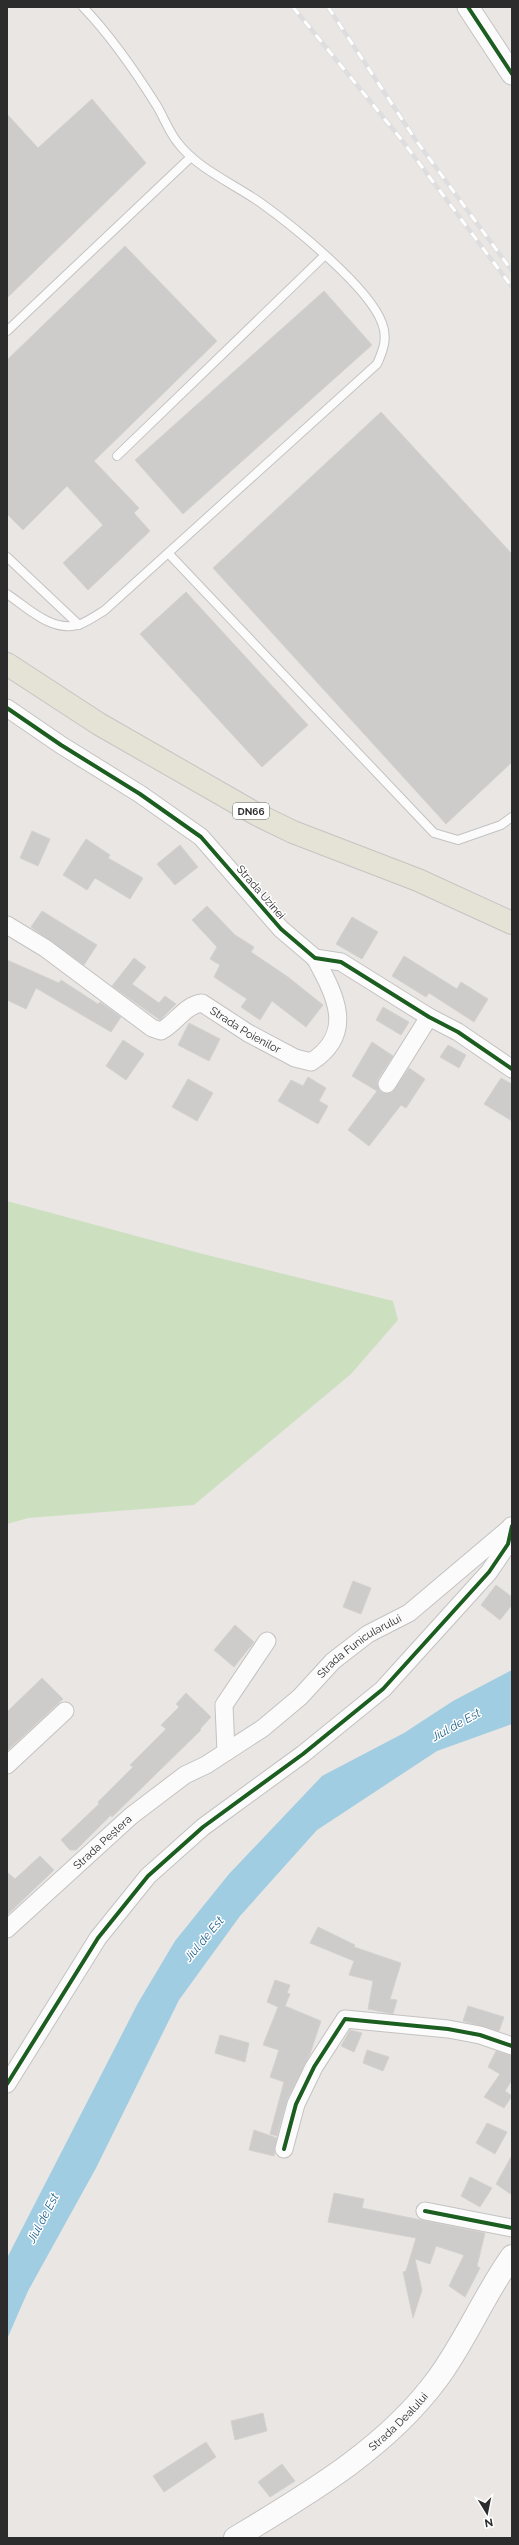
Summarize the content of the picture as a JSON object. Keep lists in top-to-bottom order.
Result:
{
  "streets": {
    "main road": ["DN66", "Strada Dealului"],
    "street": [
      "Strada Uzinei",
      "Strada Poienilor",
      "Strada Funicularului",
      "Strada Peștera"
    ]
  },
  "crossings": [
    ["Strada Uzinei", "Strada Poienilor"],
    ["Strada Funicularului", "Strada Peștera"]
  ],
  "water": ["Jiul de Est"],
  "north": "bottom"
}
